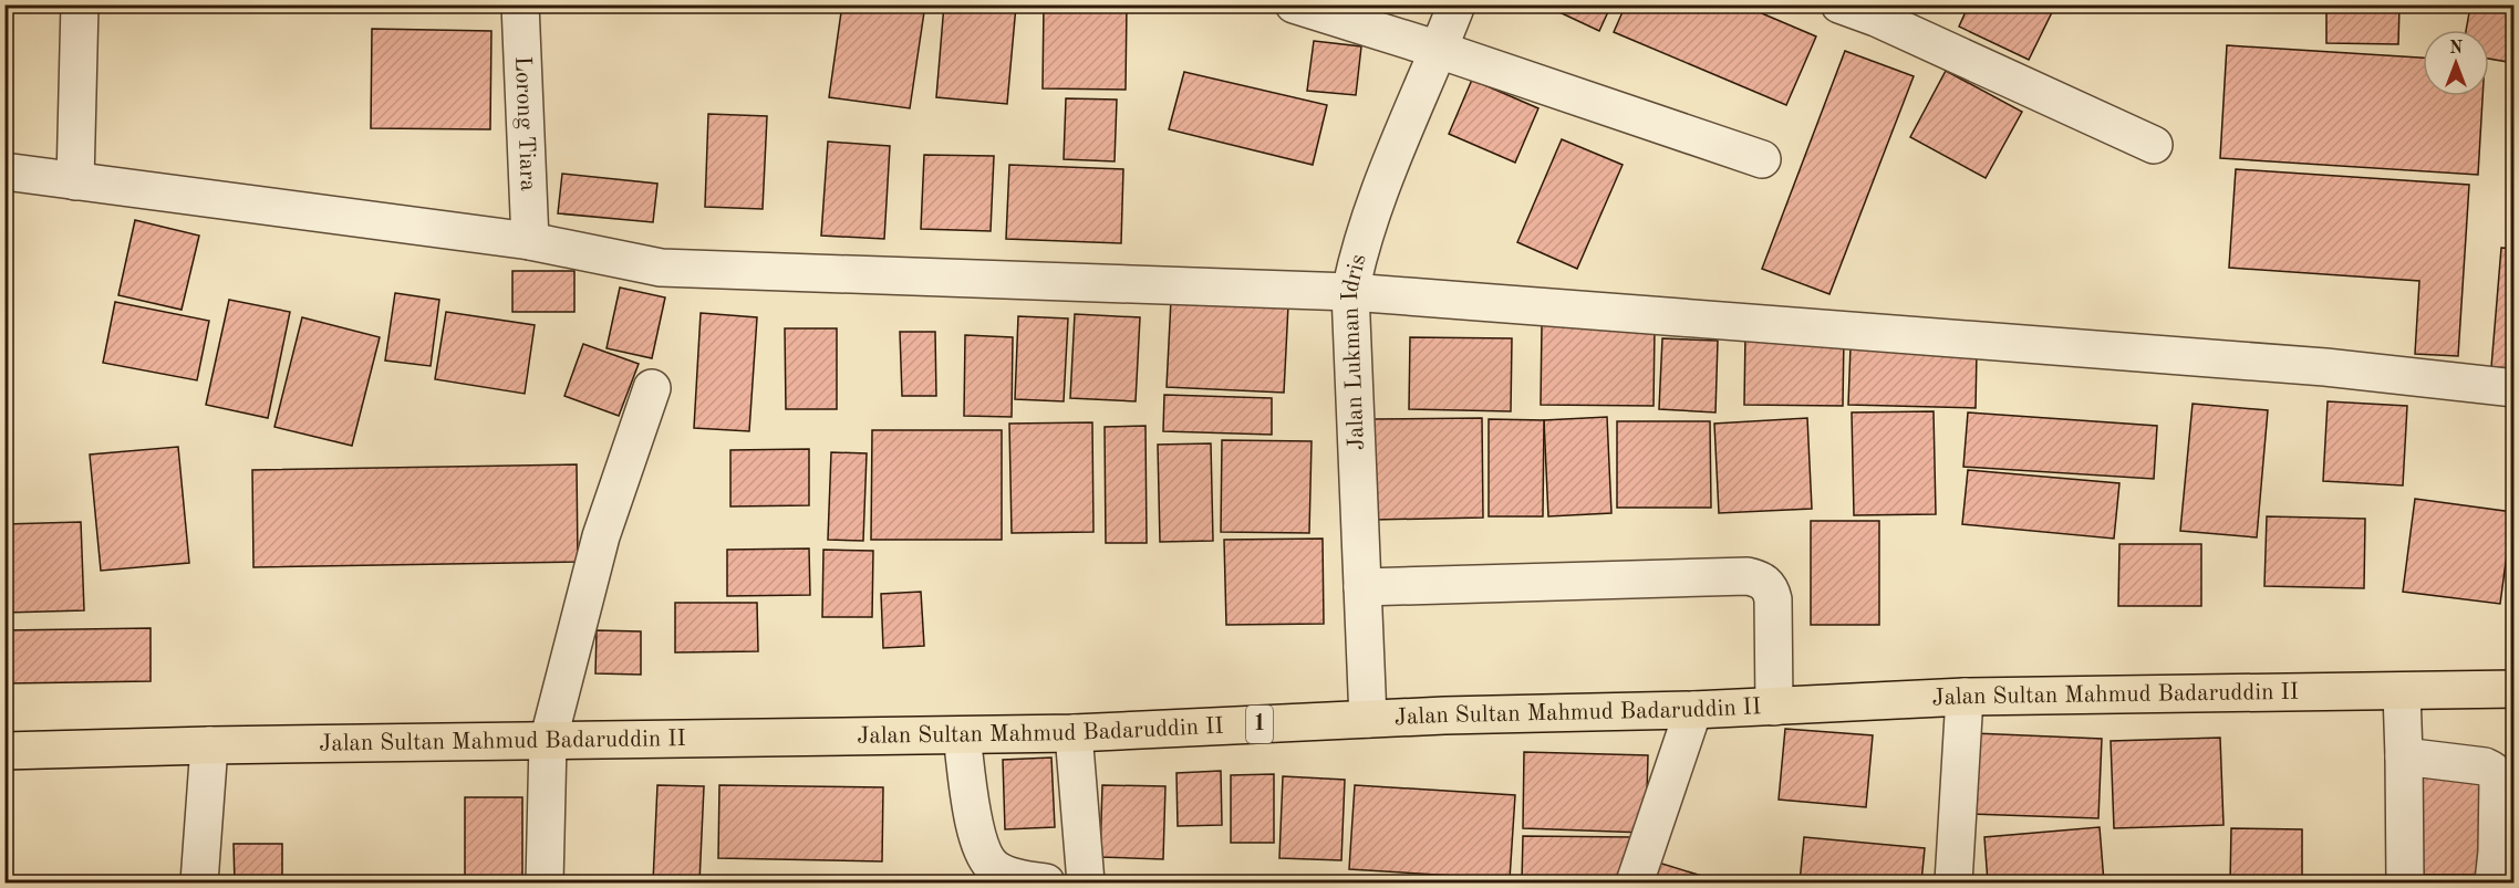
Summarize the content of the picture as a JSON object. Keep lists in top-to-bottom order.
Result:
{
  "streets": {
    "highway": ["Jalan Sultan Mahmud Badaruddin II", "1"],
    "street": ["Lorong Tiara", "Jalan Lukman Idris"]
  },
  "crossings": [
    ["Jalan Lukman Idris", "Jalan Sultan Mahmud Badaruddin II"]
  ],
  "north": "top"
}
